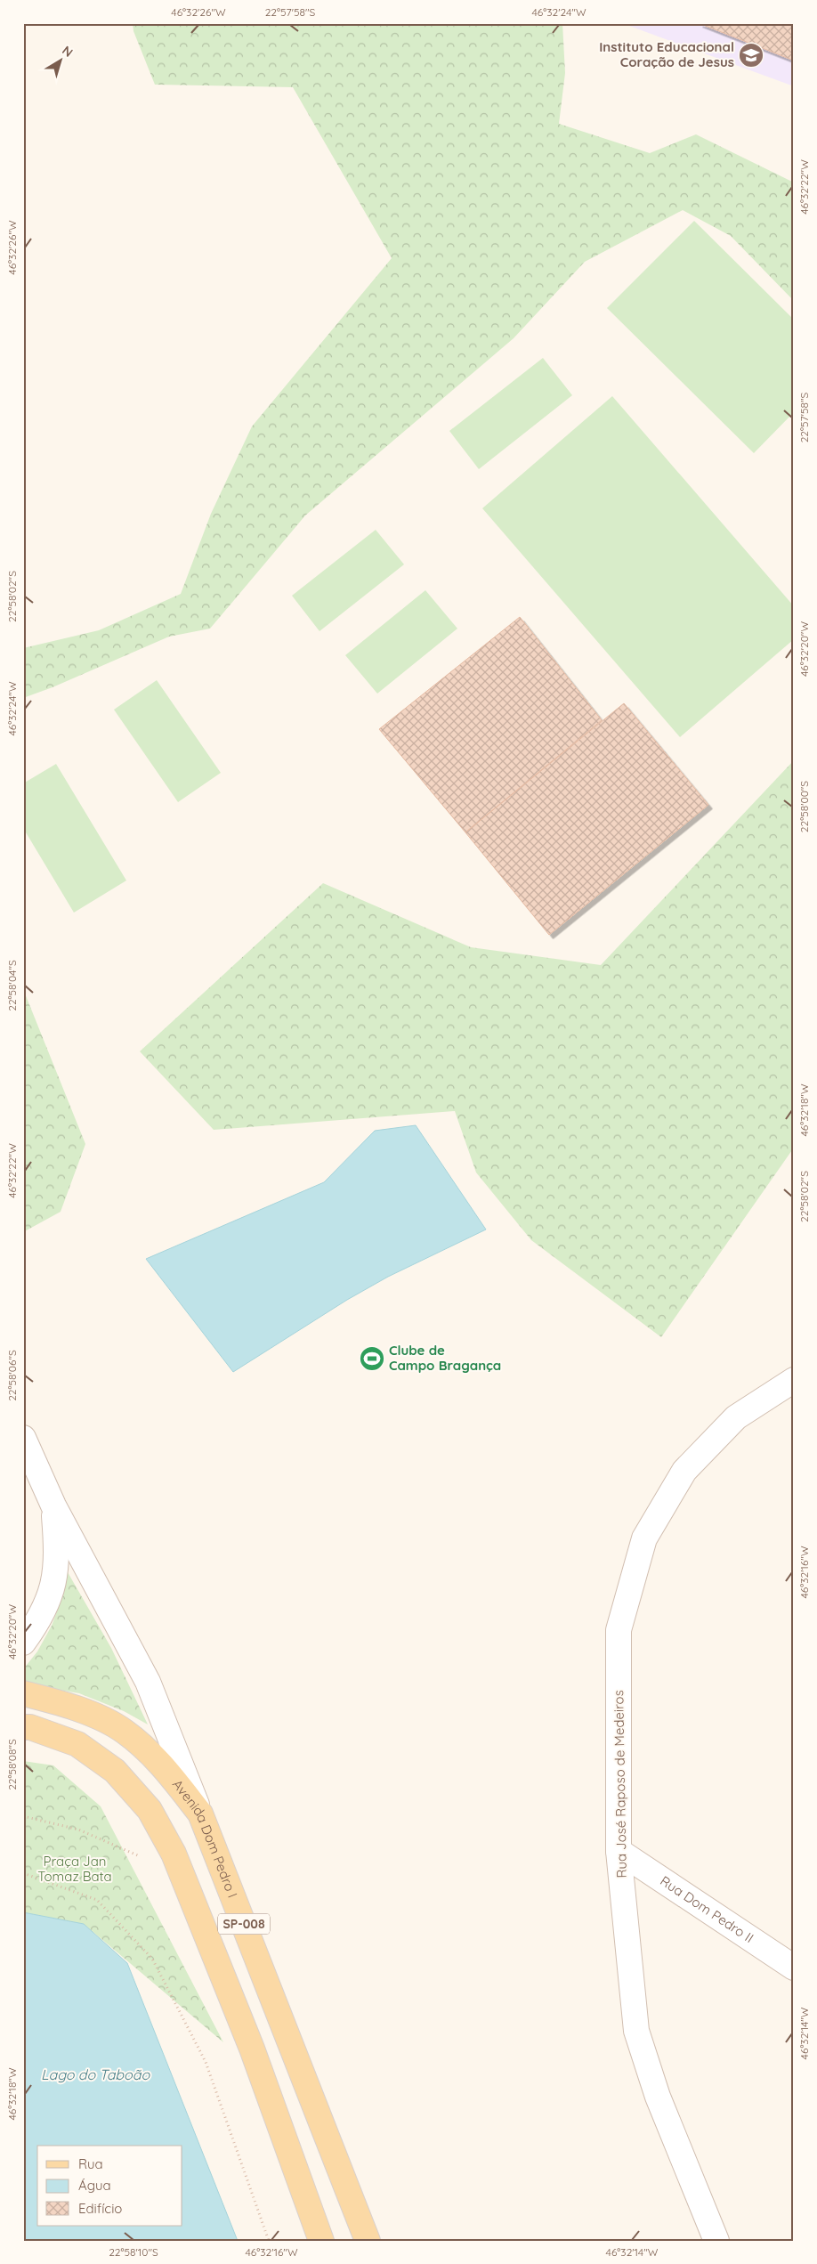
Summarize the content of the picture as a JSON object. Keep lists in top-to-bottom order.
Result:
{
  "streets": {
    "main road": ["Avenida Dom Pedro I", "SP-008"],
    "street": ["Rua José Raposo de Medeiros", "Rua Dom Pedro II"]
  },
  "crossings": [
    ["Rua José Raposo de Medeiros", "Rua Dom Pedro II"]
  ],
  "water": ["Lago do Taboão"],
  "parks": ["Praça Jan Tomaz Bata"],
  "places": {
    "school or university": ["Instituto Educacional Coração de Jesus"],
    "sports": ["Clube de Campo Bragança"]
  },
  "legend": ["Rua", "Água", "Edifício"],
  "north": "top right",
  "coordinates": [
    "46°32'26\"W",
    "22°57'58\"S",
    "46°32'24\"W",
    "46°32'22\"W",
    "22°58'02\"S",
    "46°32'20\"W",
    "22°58'00\"S",
    "22°58'04\"S",
    "46°32'18\"W",
    "22°58'06\"S",
    "46°32'16\"W",
    "22°58'08\"S",
    "46°32'14\"W",
    "22°58'10\"S"
  ]
}
